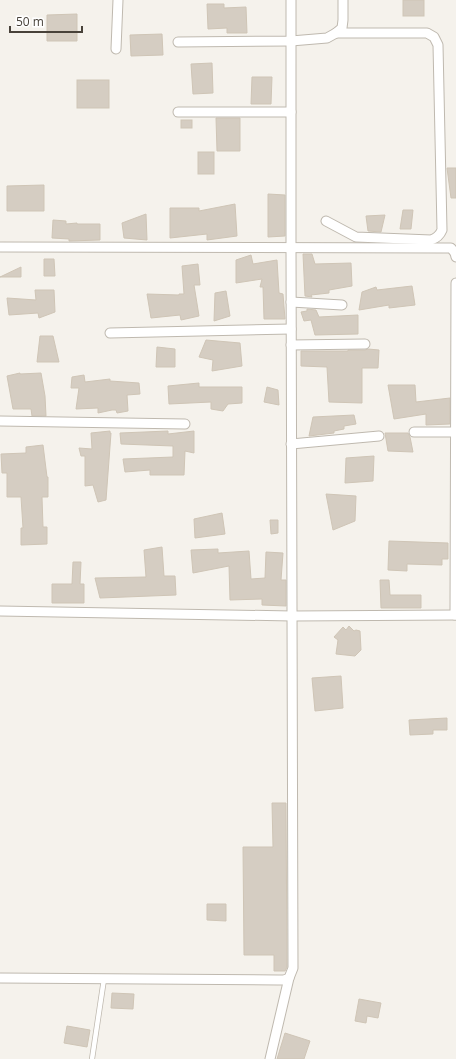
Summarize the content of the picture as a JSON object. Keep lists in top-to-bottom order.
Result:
{
  "scale_bar": "50 m"
}
